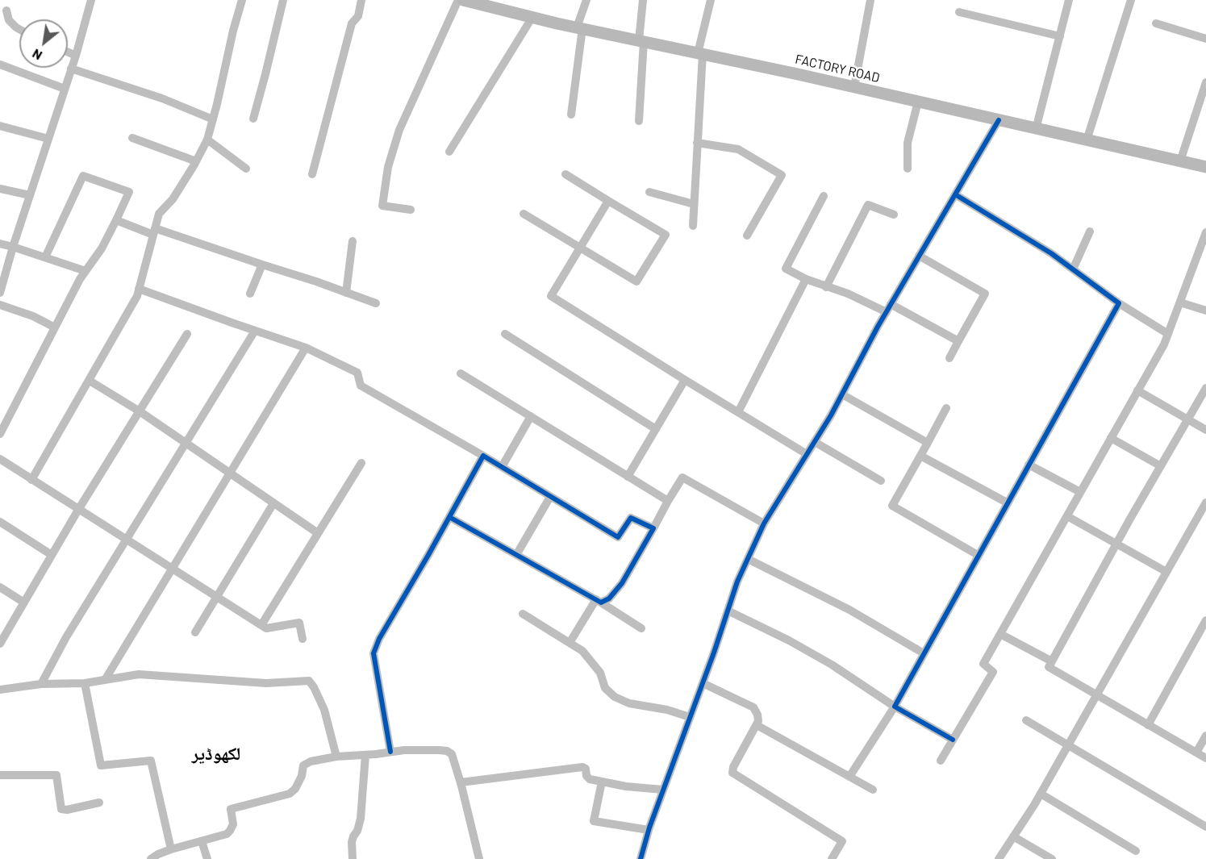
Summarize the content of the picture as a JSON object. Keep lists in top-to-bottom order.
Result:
{
  "streets": {
    "main road": ["FACTORY ROAD"]
  },
  "districts": ["لکھوڈیر"],
  "north": "bottom left"
}
